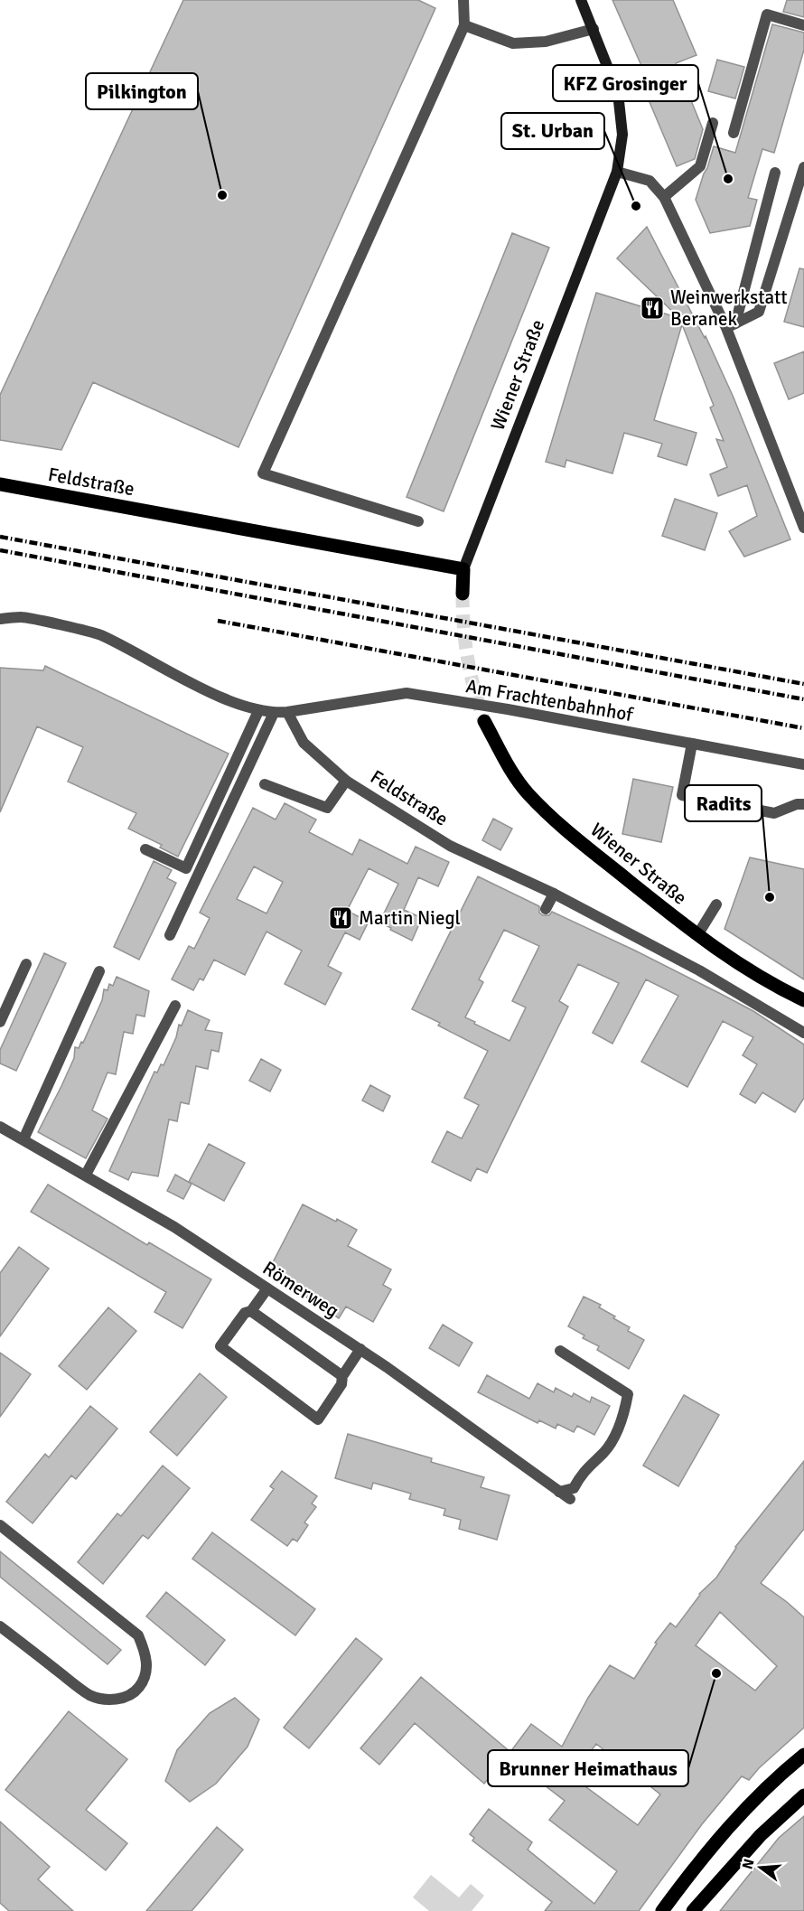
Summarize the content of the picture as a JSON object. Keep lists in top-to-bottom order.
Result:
{
  "streets": {
    "main road": ["Wiener Straße", "Feldstraße"],
    "street": ["Am Frachtenbahnhof", "Römerweg"]
  },
  "crossings": [
    ["Wiener Straße", "Feldstraße"],
    ["Feldstraße", "Am Frachtenbahnhof"]
  ],
  "places": {
    "other": [
      "KFZ Grosinger",
      "Pilkington",
      "St. Urban",
      "Radits",
      "Brunner Heimathaus"
    ],
    "restaurant": ["Weinwerkstatt Beranek", "Martin Niegl"]
  },
  "north": "left"
}
